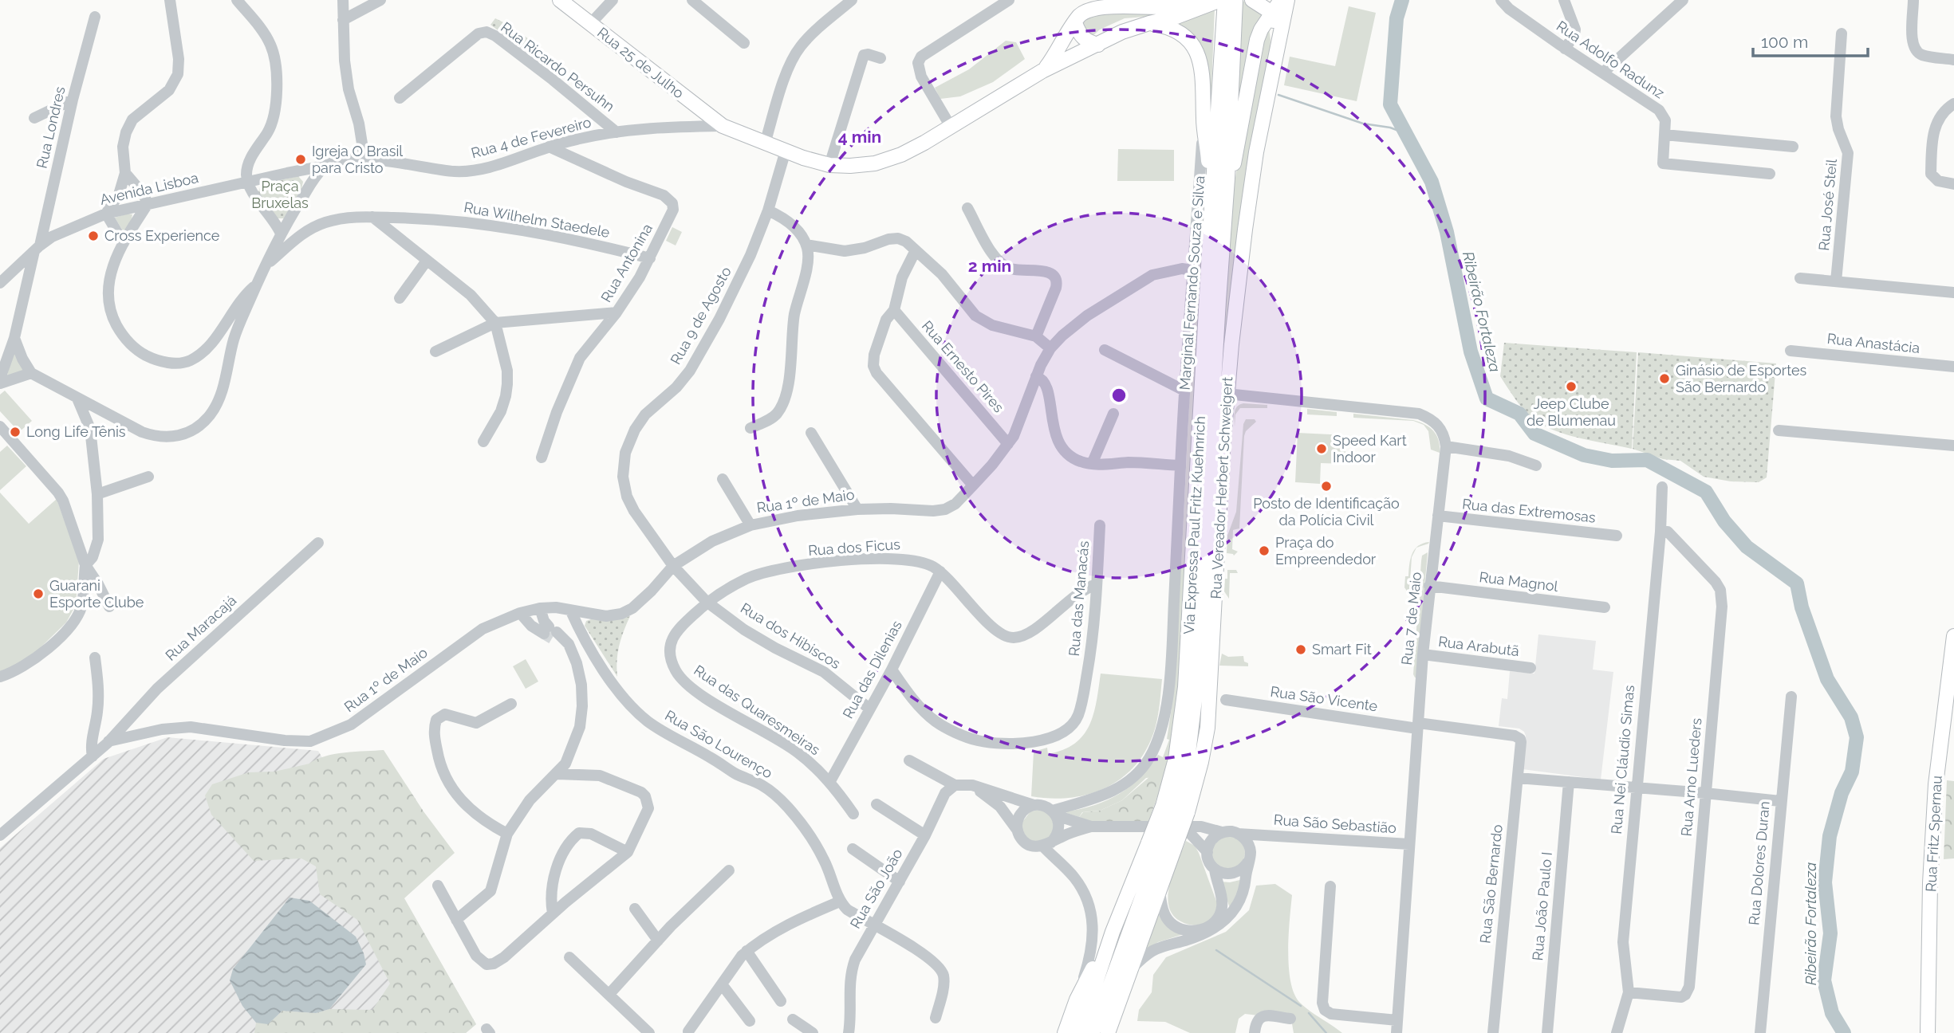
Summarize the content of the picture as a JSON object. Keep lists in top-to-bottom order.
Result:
{
  "streets": {
    "main road": [
      "Rua 25 de Julho",
      "Marginal Fernando Souza e Silva",
      "Rua Vereador Herbert Schweigert",
      "Via Expressa Paul Fritz Kuehnrich",
      "Rua Fritz Spernau"
    ],
    "street": [
      "Rua Adolfo Radunz",
      "Rua Ricardo Persuhn",
      "Rua Londres",
      "Rua 4 de Fevereiro",
      "Avenida Lisboa",
      "Rua José Steil",
      "Rua Wilhelm Staedele",
      "Rua Antonina",
      "Rua 9 de Agosto",
      "Rua Anastácia",
      "Rua Ernesto Pires",
      "Rua 1º de Maio",
      "Rua das Extremosas",
      "Rua dos Ficus",
      "Rua Magnol",
      "Rua das Manacás",
      "Rua 7 de Maio",
      "Rua Maracajá",
      "Rua dos Hibiscos",
      "Rua Arabutã",
      "Rua das Dilenias",
      "Rua São Vicente",
      "Rua das Quaresmeiras",
      "Rua São Lourenço",
      "Rua Nei Cláudio Simas",
      "Rua Arno Lueders",
      "Rua São Sebastião",
      "Rua Dolores Duran",
      "Rua São Bernardo",
      "Rua São João",
      "Rua João Paulo I"
    ]
  },
  "crossings": [
    ["Rua 25 de Julho", "Rua 4 de Fevereiro"],
    ["Rua 25 de Julho", "Marginal Fernando Souza e Silva"],
    ["Rua 25 de Julho", "Rua 9 de Agosto"],
    ["Rua Ricardo Persuhn", "Rua 4 de Fevereiro"],
    ["Rua Londres", "Avenida Lisboa"],
    ["Rua 4 de Fevereiro", "Avenida Lisboa"],
    ["Rua 4 de Fevereiro", "Rua Antonina"],
    ["Avenida Lisboa", "Rua Wilhelm Staedele"],
    ["Rua Wilhelm Staedele", "Rua Antonina"],
    ["Marginal Fernando Souza e Silva", "Rua 1º de Maio"],
    ["Rua 9 de Agosto", "Rua 1º de Maio"],
    ["Rua 9 de Agosto", "Rua dos Hibiscos"],
    ["Rua Ernesto Pires", "Rua 1º de Maio"],
    ["Rua Vereador Herbert Schweigert", "Via Expressa Paul Fritz Kuehnrich"],
    ["Rua 1º de Maio", "Rua Maracajá"],
    ["Rua 1º de Maio", "Rua dos Hibiscos"],
    ["Rua 1º de Maio", "Rua São Lourenço"],
    ["Rua das Extremosas", "Rua 7 de Maio"],
    ["Rua dos Ficus", "Rua das Manacás"],
    ["Rua dos Ficus", "Rua dos Hibiscos"],
    ["Rua dos Ficus", "Rua das Dilenias"],
    ["Rua dos Ficus", "Rua das Quaresmeiras"],
    ["Rua Magnol", "Rua 7 de Maio"],
    ["Rua das Manacás", "Rua das Dilenias"],
    ["Rua 7 de Maio", "Rua Arabutã"],
    ["Rua 7 de Maio", "Rua São Vicente"],
    ["Rua 7 de Maio", "Rua São Sebastião"],
    ["Rua dos Hibiscos", "Rua das Dilenias"],
    ["Rua dos Hibiscos", "Rua das Quaresmeiras"],
    ["Rua das Dilenias", "Rua das Quaresmeiras"],
    ["Rua São Vicente", "Rua São Bernardo"],
    ["Rua Nei Cláudio Simas", "Rua Arno Lueders"]
  ],
  "water": ["Ribeirão Fortaleza"],
  "parks": ["Praça Bruxelas"],
  "places": [
    "Igreja O Brasil para Cristo",
    "Cross Experience",
    "Ginásio de Esportes São Bernardo",
    "Jeep Clube de Blumenau",
    "Long Life Tênis",
    "Speed Kart Indoor",
    "Posto de Identificação da Polícia Civil",
    "Praça do Empreendedor",
    "Guarani Esporte Clube",
    "Smart Fit"
  ],
  "scale_bar": "100 m",
  "rings": ["4 min", "2 min"]
}
